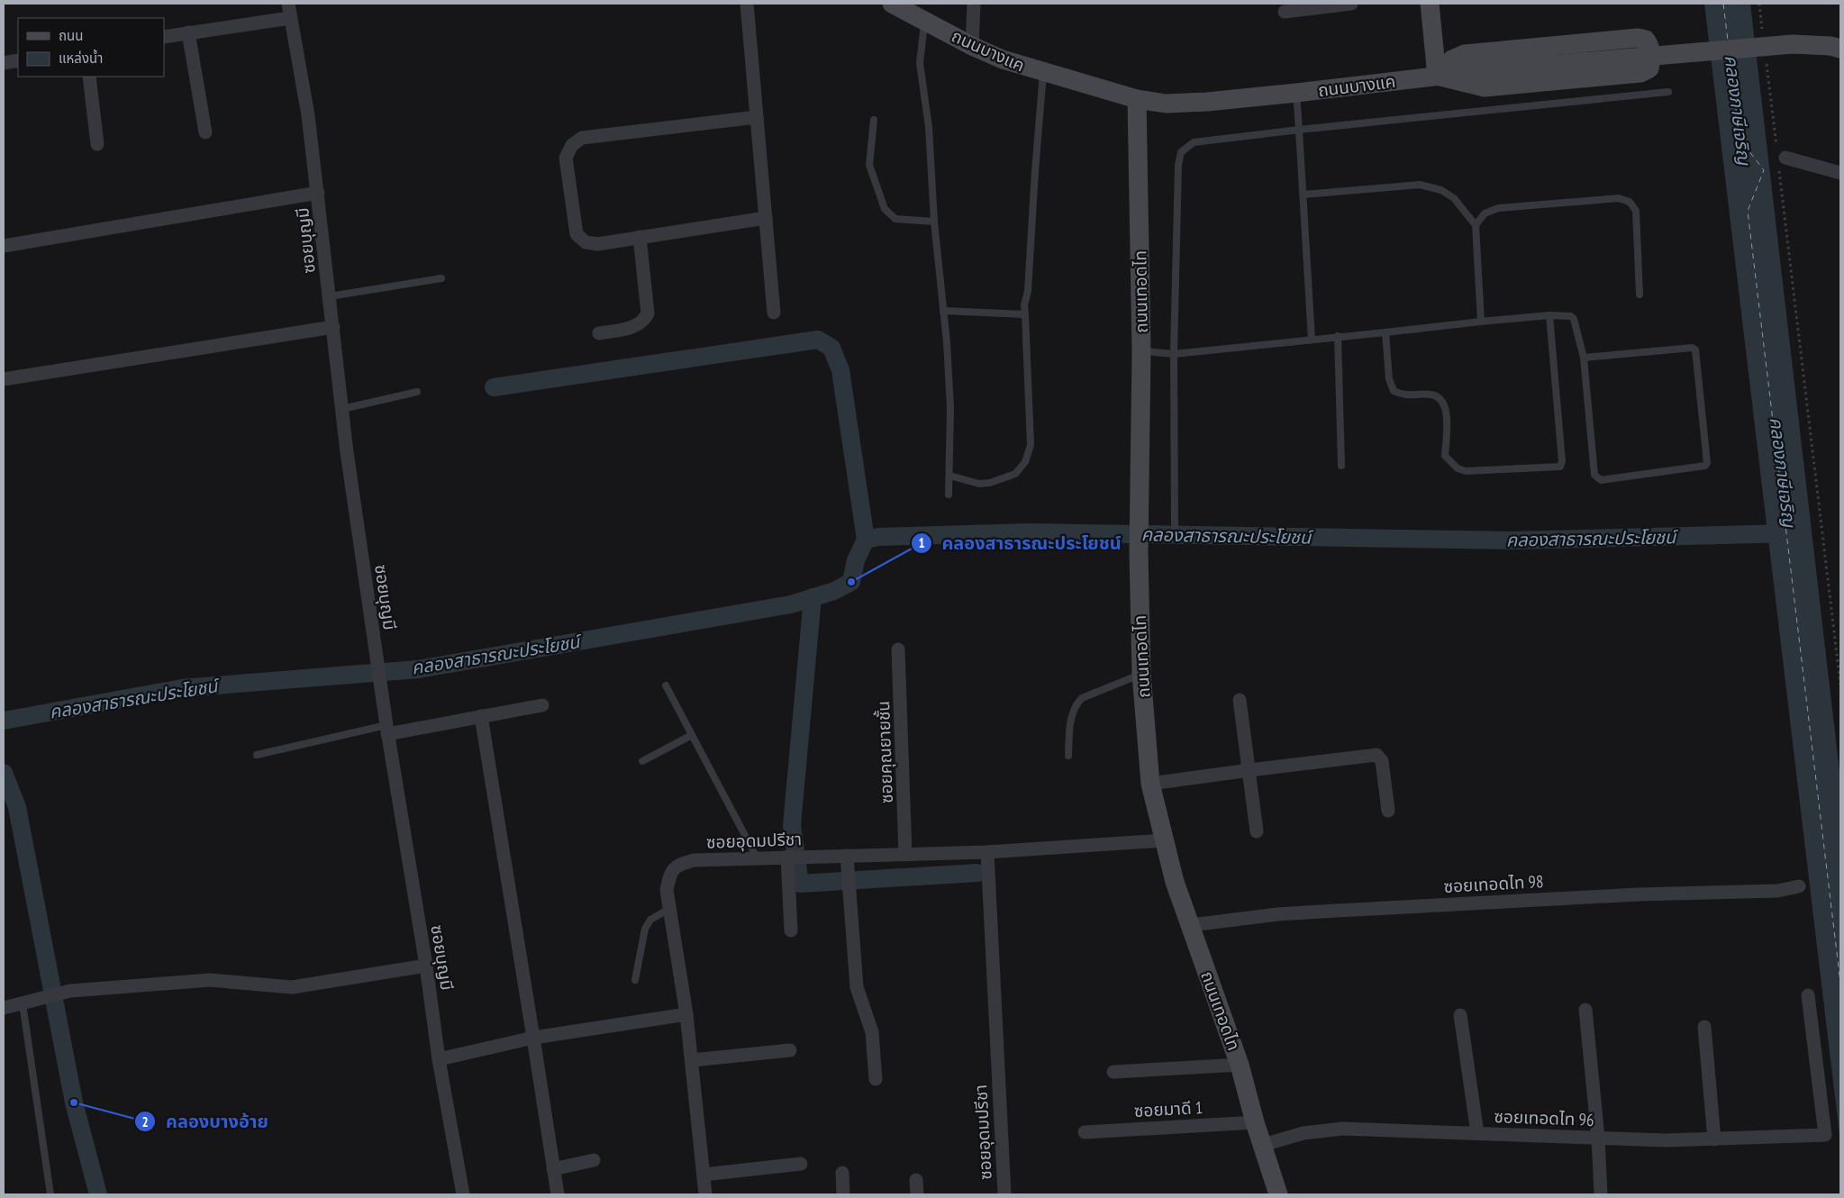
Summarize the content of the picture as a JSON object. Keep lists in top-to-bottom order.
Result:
{
  "streets": {
    "main road": ["ถนนบางแค", "ถนนเทอดไท"],
    "street": [
      "ซอยบุญมี",
      "ซอยคุณยายชั้น",
      "ซอยอุดมปรีชา",
      "ซอยเทอดไท 98",
      "ซอยมาดี 1",
      "ซอยเทอดไท 96"
    ]
  },
  "crossings": [
    ["ถนนบางแค", "ถนนเทอดไท"],
    ["ถนนเทอดไท", "ซอยอุดมปรีชา"],
    ["ถนนเทอดไท", "ซอยเทอดไท 98"],
    ["ถนนเทอดไท", "ซอยมาดี 1"],
    ["ถนนเทอดไท", "ซอยเทอดไท 96"],
    ["ซอยคุณยายชั้น", "ซอยอุดมปรีชา"]
  ],
  "water": ["คลองภาษีเจริญ", "คลองสาธารณะประโยชน์"],
  "places": ["คลองสาธารณะประโยชน์", "คลองบางอ้าย"],
  "legend": ["ถนน", "แหล่งน้ำ"]
}
